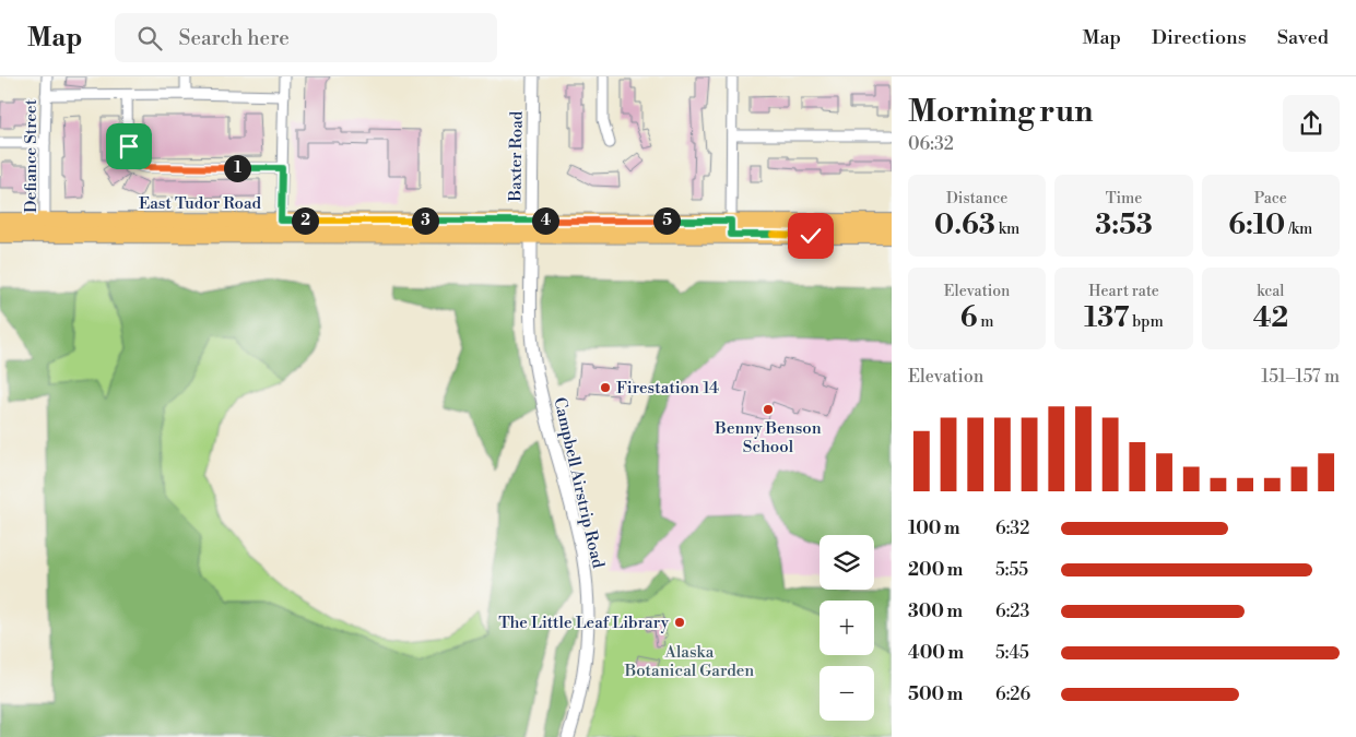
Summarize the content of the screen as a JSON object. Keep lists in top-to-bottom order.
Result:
{
  "streets": {
    "main road": ["East Tudor Road"],
    "street": ["Defiance Street", "Baxter Road", "Campbell Airstrip Road"]
  },
  "crossings": [
    ["Defiance Street", "East Tudor Road"],
    ["Baxter Road", "East Tudor Road"],
    ["Baxter Road", "Campbell Airstrip Road"],
    ["East Tudor Road", "Campbell Airstrip Road"]
  ],
  "parks": ["Alaska Botanical Garden"],
  "places": ["Firestation 14", "Benny Benson School", "The Little Leaf Library"],
  "page": {
    "header": "Map",
    "search": "Search here",
    "nav": ["Map", "Directions", "Saved"],
    "heading": ["Morning run", "06:32"],
    "pins": [
      "1",
      "2",
      "3",
      "4",
      "5"
    ],
    "stats": [
      ["Distance", "0.63 km"],
      ["Time", "3:53"],
      ["Pace", "6:10 /km"],
      ["Elevation", "6 m"],
      ["Heart rate", "137 bpm"],
      ["kcal", "42"]
    ],
    "chart": ["Elevation", "151–157 m"],
    "list": [
      {
        "name": "100 m",
        "note": "6:32"
      },
      {
        "name": "200 m",
        "note": "5:55"
      },
      {
        "name": "300 m",
        "note": "6:23"
      },
      {
        "name": "400 m",
        "note": "5:45"
      },
      {
        "name": "500 m",
        "note": "6:26"
      }
    ],
    "map_buttons": ["+", "−"]
  }
}
